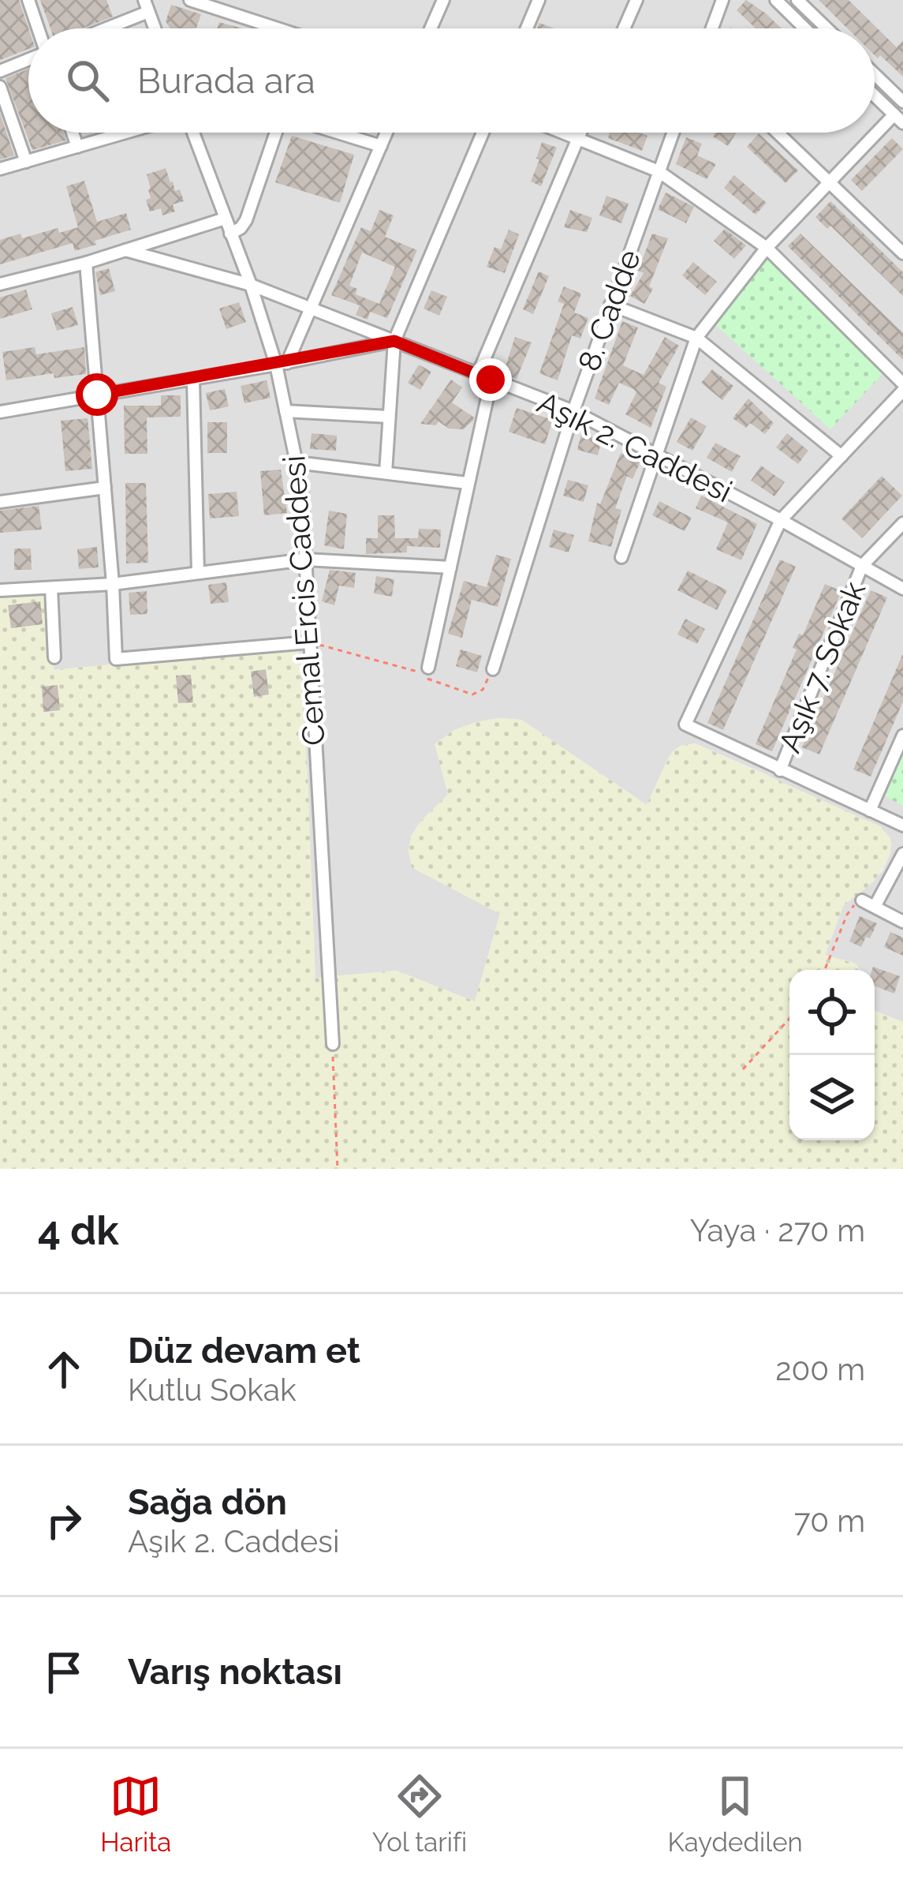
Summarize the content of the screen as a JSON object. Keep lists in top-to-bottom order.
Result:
{
  "streets": {
    "street": [
      "8. Cadde",
      "Aşık 2. Caddesi",
      "Cemal Ercis Caddesi",
      "Aşık 7. Sokak"
    ]
  },
  "crossings": [
    ["8. Cadde", "Aşık 2. Caddesi"],
    ["Aşık 2. Caddesi", "Cemal Ercis Caddesi"],
    ["Aşık 2. Caddesi", "Aşık 7. Sokak"]
  ],
  "page": {
    "search": "Burada ara",
    "heading": ["4 dk", "Yaya · 270 m"],
    "list": [
      ["Düz devam et", "Kutlu Sokak", "200 m"],
      ["Sağa dön", "Aşık 2. Caddesi", "70 m"],
      "Varış noktası"
    ],
    "nav": ["Harita", "Yol tarifi", "Kaydedilen"]
  }
}
